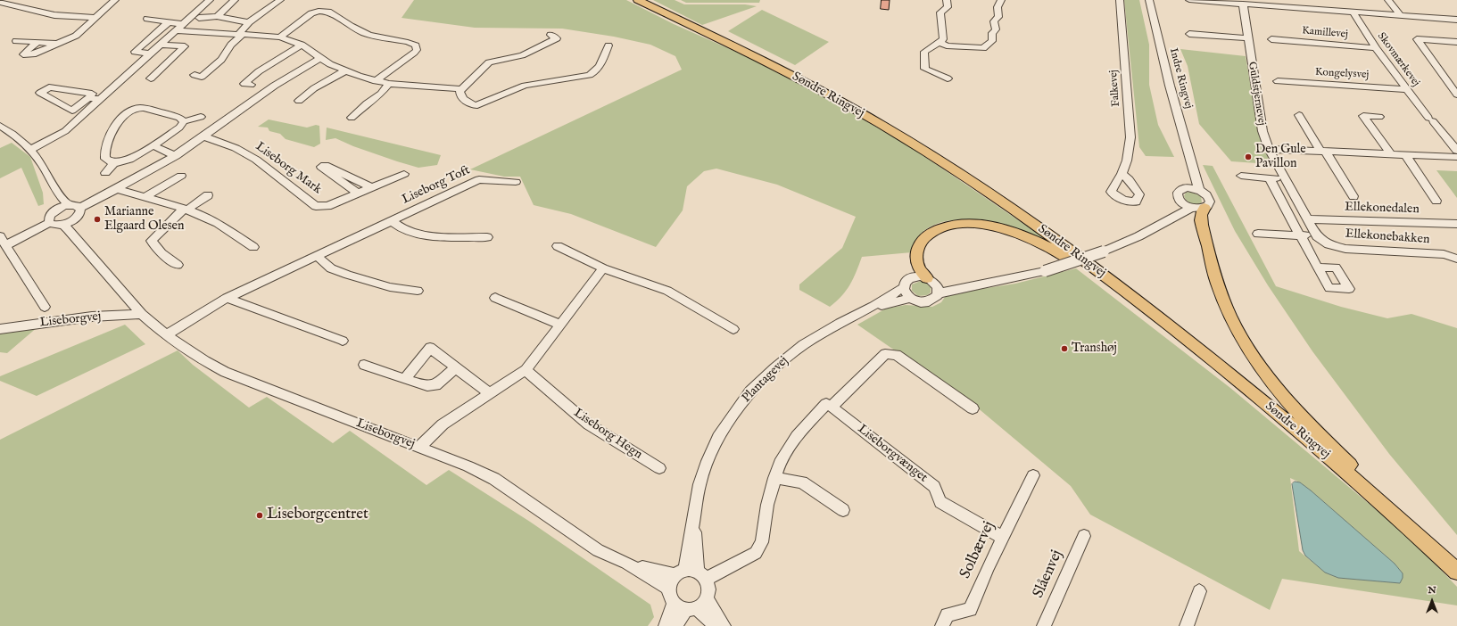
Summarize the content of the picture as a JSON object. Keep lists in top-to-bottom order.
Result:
{
  "streets": {
    "main road": ["Søndre Ringvej"],
    "street": [
      "Kamillevej",
      "Skovmærkevej",
      "Kongelysvej",
      "Indre Ringvej",
      "Falkevej",
      "Guldstjernevej",
      "Liseborg Mark",
      "Liseborg Toft",
      "Ellekonedalen",
      "Ellekonebakken",
      "Liseborgvej",
      "Plantagevej",
      "Liseborg Hegn",
      "Liseborgvænget",
      "Solbærvej",
      "Slåenvej"
    ]
  },
  "crossings": [
    ["Kamillevej", "Skovmærkevej"],
    ["Skovmærkevej", "Kongelysvej"],
    ["Guldstjernevej", "Ellekonedalen"],
    ["Guldstjernevej", "Ellekonebakken"],
    ["Liseborg Toft", "Liseborgvej"],
    ["Ellekonedalen", "Ellekonebakken"],
    ["Liseborgvej", "Plantagevej"],
    ["Liseborgvænget", "Solbærvej"]
  ],
  "places": [
    "Den Gule Pavillon",
    "Marianne Elgaard Olesen",
    "Transhøj",
    "Liseborgcentret"
  ],
  "north": "top"
}
